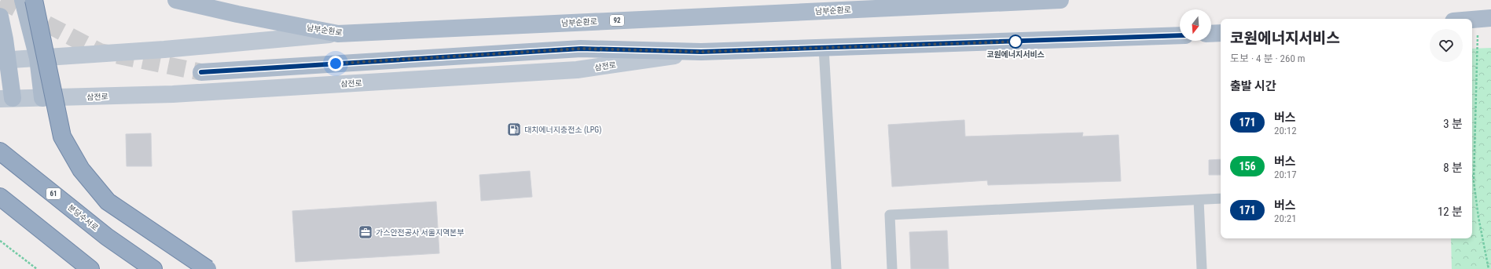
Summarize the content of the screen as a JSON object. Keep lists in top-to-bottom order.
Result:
{
  "streets": {
    "highway": ["61", "분당수서로"],
    "main road": ["남부순환로", "92", "삼전로"]
  },
  "places": {
    "other": ["코원에너지서비스"],
    "fuel station": ["대치에너지충전소 (LPG)"],
    "office": ["가스안전공사 서울지역본부"]
  },
  "lines": ["bus line 171"],
  "north": "bottom",
  "page": {
    "heading": [
      ["코원에너지서비스", "도보 · 4 분 · 260 m"],
      "출발 시간"
    ],
    "list": [
      {
        "mark": "171",
        "name": "버스",
        "note": "20:12",
        "value": "3 분"
      },
      {
        "mark": "156",
        "name": "버스",
        "note": "20:17",
        "value": "8 분"
      },
      {
        "mark": "171",
        "name": "버스",
        "note": "20:21",
        "value": "12 분"
      }
    ]
  }
}
